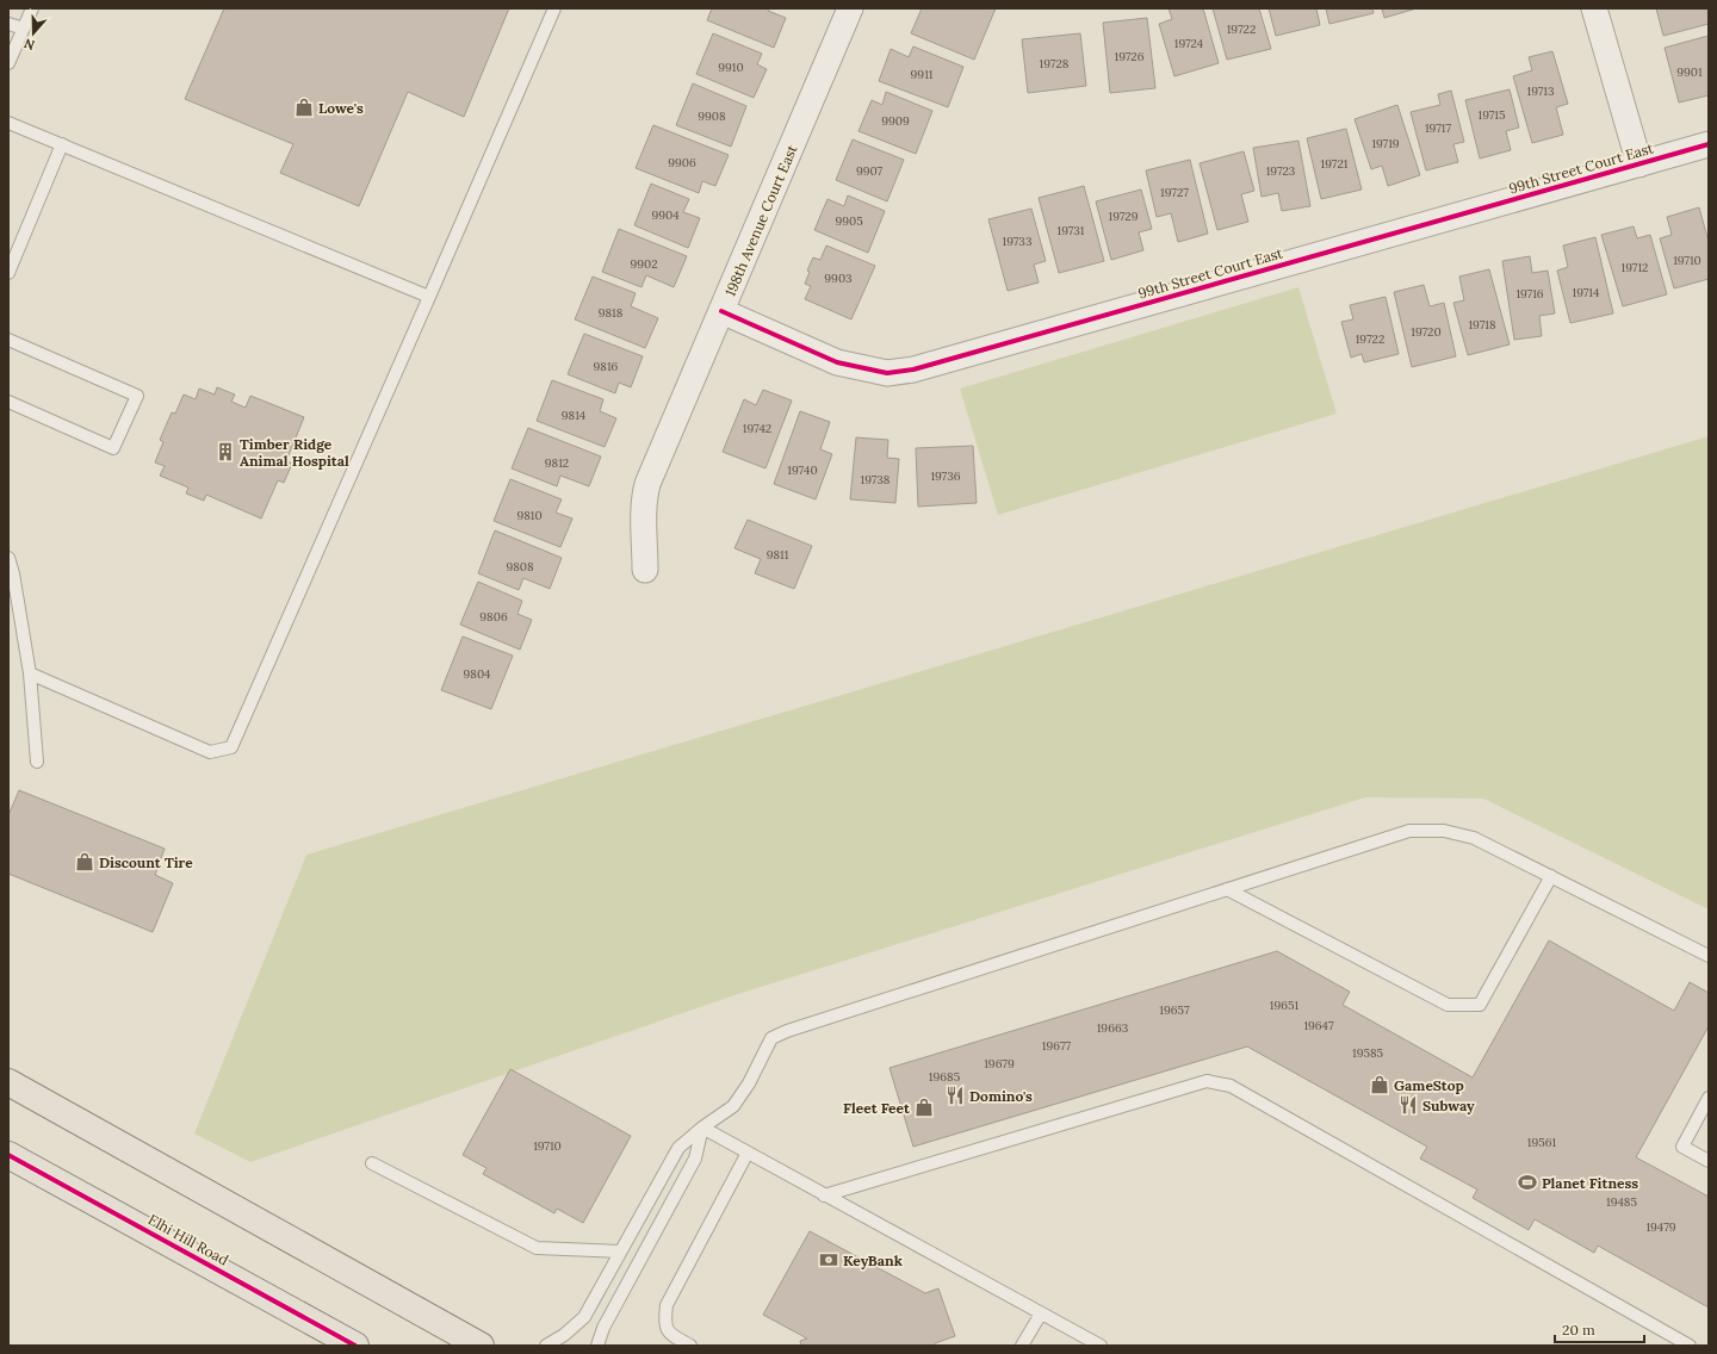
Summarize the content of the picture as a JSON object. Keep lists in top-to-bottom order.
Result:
{
  "streets": {
    "main road": ["Elhi Hill Road"],
    "street": ["99th Street Court East", "198th Avenue Court East"]
  },
  "crossings": [
    ["99th Street Court East", "198th Avenue Court East"]
  ],
  "places": {
    "shop": [
      "Lowe's",
      "Discount Tire",
      "GameStop",
      "Fleet Feet"
    ],
    "building": ["Timber Ridge Animal Hospital"],
    "restaurant": ["Domino's", "Subway"],
    "sports": ["Planet Fitness"],
    "bank": ["KeyBank"]
  },
  "house_numbers": [
    "19722",
    "19724",
    "19726",
    "19728",
    "9910",
    "9901",
    "9911",
    "19713",
    "19715",
    "9908",
    "9909",
    "19717",
    "19719",
    "9906",
    "19721",
    "9907",
    "19723",
    "19727",
    "9904",
    "19729",
    "9905",
    "19731",
    "19733",
    "19710",
    "9902",
    "19712",
    "9903",
    "19714",
    "19716",
    "9818",
    "19718",
    "19720",
    "19722",
    "9816",
    "9814",
    "19742",
    "9812",
    "19740",
    "19736",
    "19738",
    "9810",
    "9811",
    "9808",
    "9806",
    "9804",
    "19651",
    "19657",
    "19647",
    "19663",
    "19677",
    "19585",
    "19679",
    "19685",
    "19561",
    "19710",
    "19485",
    "19479"
  ],
  "scale_bar": "20 m",
  "north": "bottom"
}
